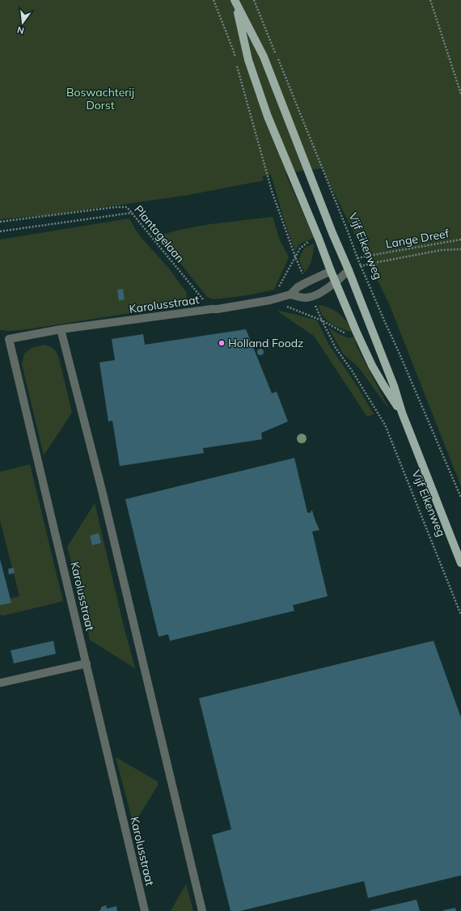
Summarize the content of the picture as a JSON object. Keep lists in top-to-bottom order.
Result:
{
  "streets": {
    "main road": ["Vijf Eikenweg"],
    "street": ["Karolusstraat"],
    "path": ["Plantagelaan", "Lange Dreef"]
  },
  "crossings": [
    ["Plantagelaan", "Karolusstraat"],
    ["Lange Dreef", "Vijf Eikenweg"],
    ["Vijf Eikenweg", "Karolusstraat"]
  ],
  "parks": ["Boswachterij Dorst"],
  "places": ["Holland Foodz"],
  "north": "bottom"
}
